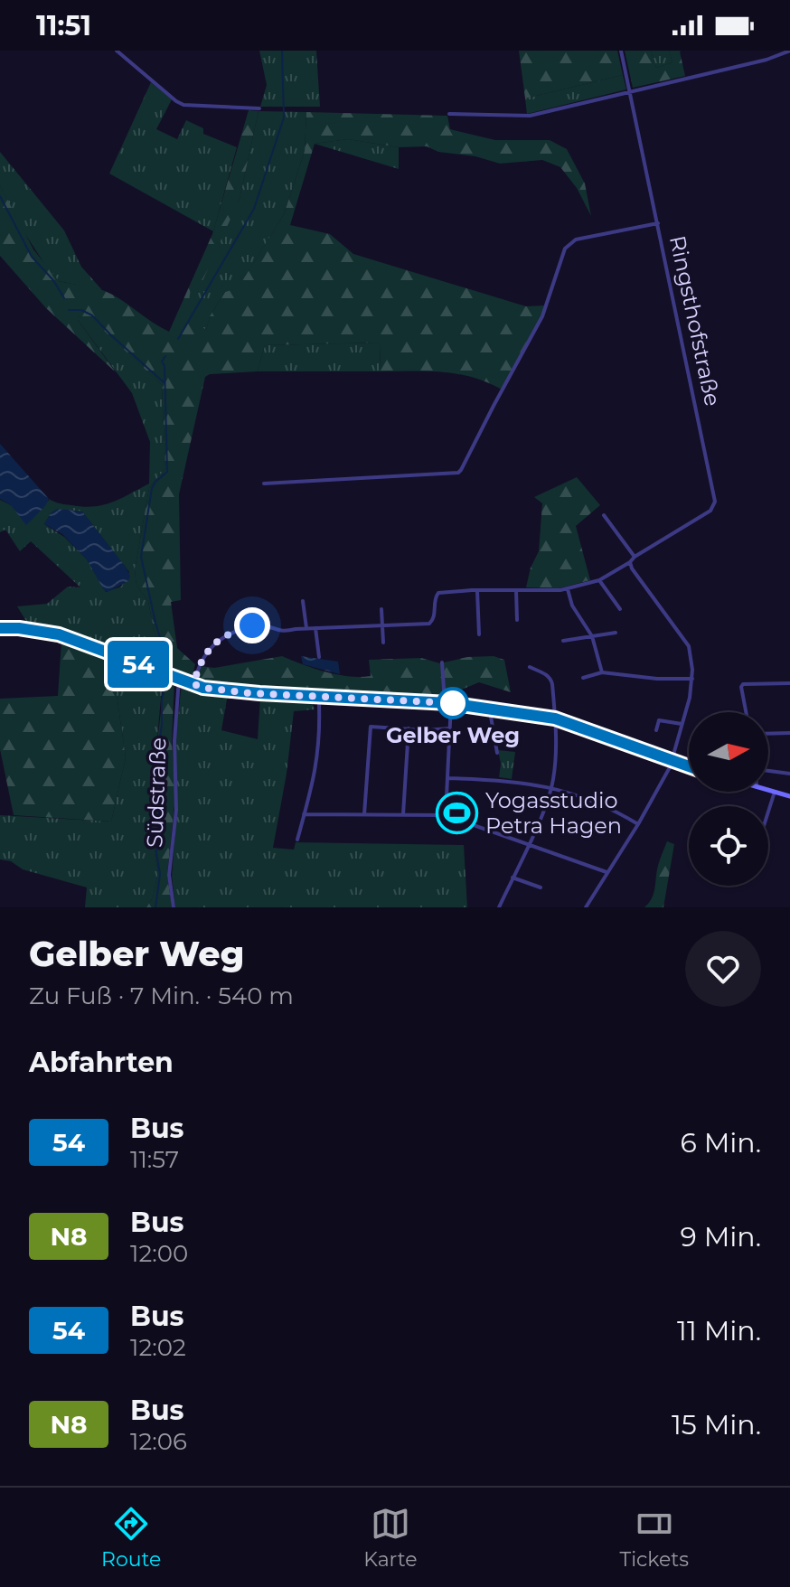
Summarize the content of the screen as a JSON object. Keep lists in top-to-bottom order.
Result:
{
  "streets": {
    "street": ["Ringsthofstraße", "Südstraße"]
  },
  "places": {
    "other": ["Gelber Weg"],
    "sports": ["Yogasstudio Petra Hagen"]
  },
  "lines": ["bus line 54"],
  "north": "right",
  "page": {
    "status": "11:51",
    "on_map": "54",
    "heading": [
      ["Gelber Weg", "Zu Fuß · 7 Min. · 540 m"],
      "Abfahrten"
    ],
    "list": [
      {
        "mark": "54",
        "name": "Bus",
        "note": "11:57",
        "value": "6 Min."
      },
      {
        "mark": "N8",
        "name": "Bus",
        "note": "12:00",
        "value": "9 Min."
      },
      {
        "mark": "54",
        "name": "Bus",
        "note": "12:02",
        "value": "11 Min."
      },
      {
        "mark": "N8",
        "name": "Bus",
        "note": "12:06",
        "value": "15 Min."
      }
    ],
    "tabs": ["Route", "Karte", "Tickets"]
  }
}
